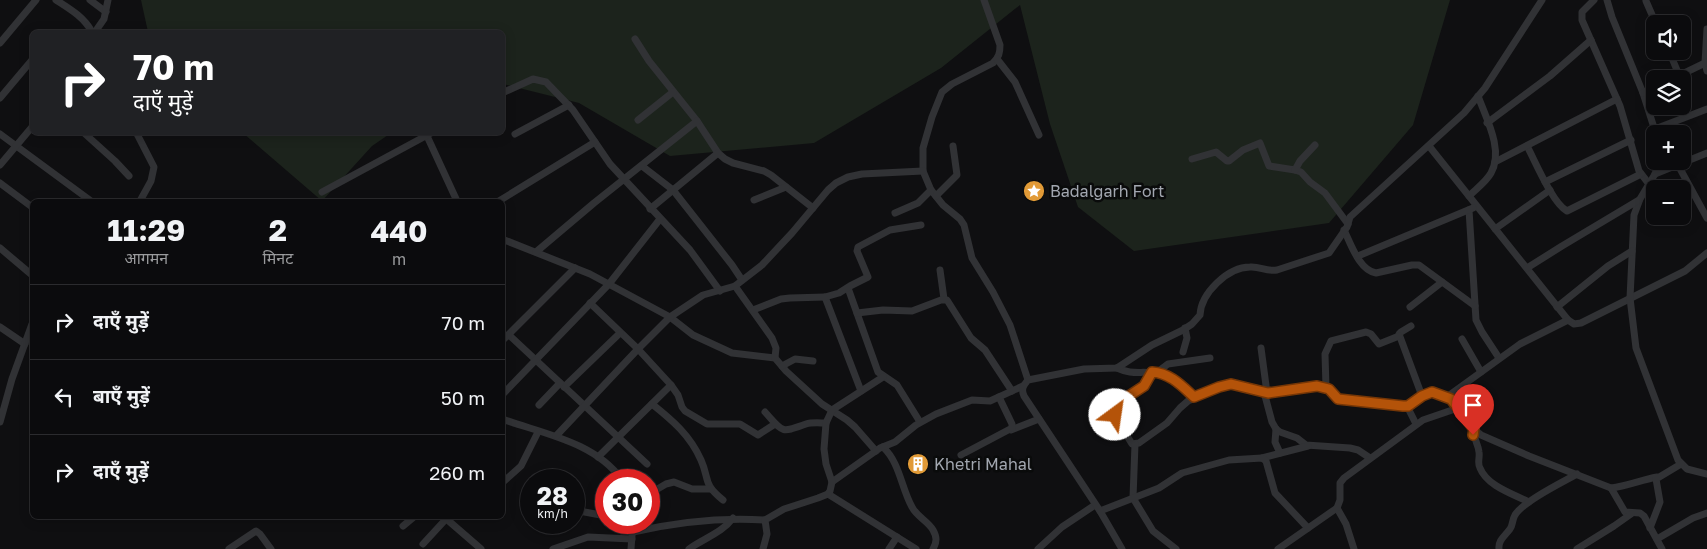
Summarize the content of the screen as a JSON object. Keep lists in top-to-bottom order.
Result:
{
  "places": {
    "place": ["Badalgarh Fort"],
    "building": ["Khetri Mahal"]
  },
  "page": {
    "map_buttons": ["+", "−"],
    "turn": ["70 m", "दाएँ मुड़ें"],
    "eta": [
      "11:29",
      "आगमन",
      "2",
      "मिनट",
      "440",
      "m"
    ],
    "list": [
      {
        "name": "दाएँ मुड़ें",
        "value": "70 m"
      },
      {
        "name": "बाएँ मुड़ें",
        "value": "50 m"
      },
      {
        "name": "दाएँ मुड़ें",
        "value": "260 m"
      }
    ],
    "speed": "28 km/h",
    "limit": "30"
  }
}
